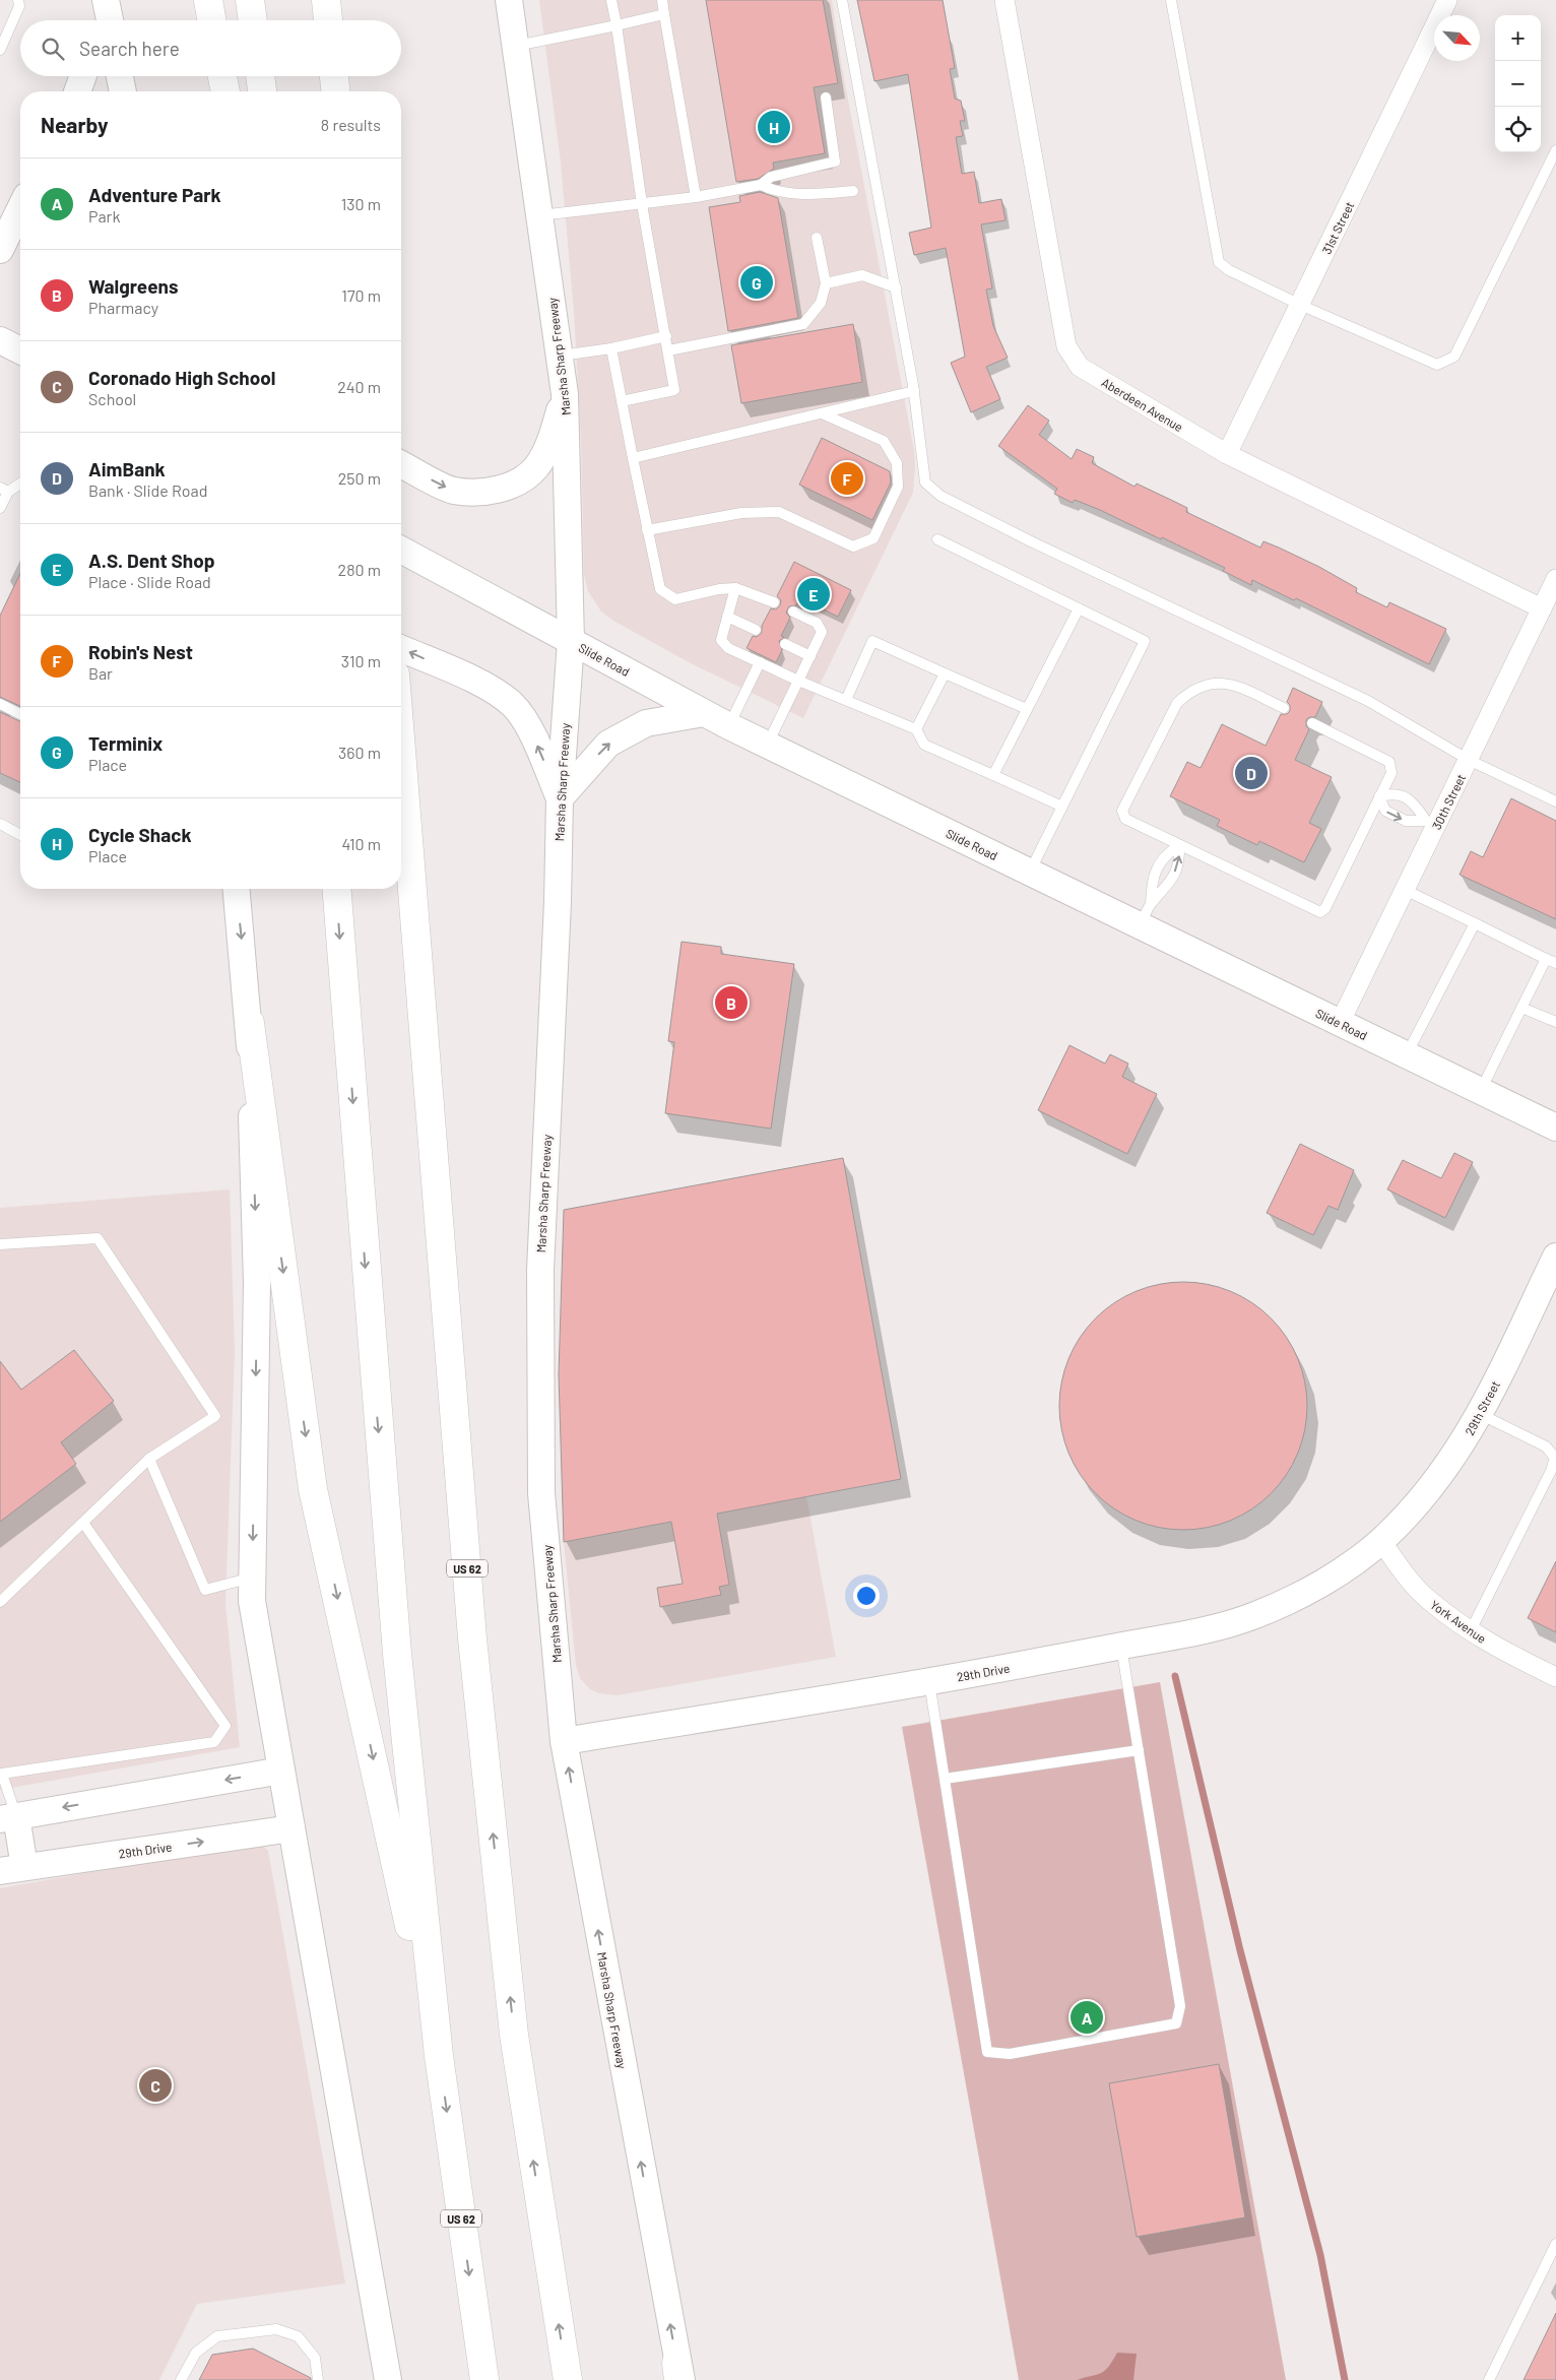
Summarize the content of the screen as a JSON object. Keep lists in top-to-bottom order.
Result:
{
  "streets": {
    "highway": ["US 62"],
    "main road": [
      "Marsha Sharp Freeway",
      "Slide Road",
      "29th Street",
      "29th Drive"
    ],
    "street": [
      "31st Street",
      "Aberdeen Avenue",
      "30th Street",
      "York Avenue"
    ]
  },
  "crossings": [
    ["31st Street", "Aberdeen Avenue"],
    ["Marsha Sharp Freeway", "Slide Road"],
    ["Marsha Sharp Freeway", "29th Drive"],
    ["Aberdeen Avenue", "30th Street"],
    ["Slide Road", "30th Street"],
    ["29th Street", "York Avenue"],
    ["29th Street", "29th Drive"],
    ["York Avenue", "29th Drive"]
  ],
  "north": "bottom right",
  "page": {
    "map_buttons": ["+", "−"],
    "search": "Search here",
    "heading": ["Nearby", "8 results"],
    "pins": [
      "H",
      "G",
      "F",
      "E",
      "D",
      "B",
      "A",
      "C"
    ],
    "list": [
      {
        "mark": "A",
        "name": "Adventure Park",
        "note": "Park",
        "value": "130 m"
      },
      {
        "mark": "B",
        "name": "Walgreens",
        "note": "Pharmacy",
        "value": "170 m"
      },
      {
        "mark": "C",
        "name": "Coronado High School",
        "note": "School",
        "value": "240 m"
      },
      {
        "mark": "D",
        "name": "AimBank",
        "note": "Bank · Slide Road",
        "value": "250 m"
      },
      {
        "mark": "E",
        "name": "A.S. Dent Shop",
        "note": "Place · Slide Road",
        "value": "280 m"
      },
      {
        "mark": "F",
        "name": "Robin's Nest",
        "note": "Bar",
        "value": "310 m"
      },
      {
        "mark": "G",
        "name": "Terminix",
        "note": "Place",
        "value": "360 m"
      },
      {
        "mark": "H",
        "name": "Cycle Shack",
        "note": "Place",
        "value": "410 m"
      }
    ]
  }
}
